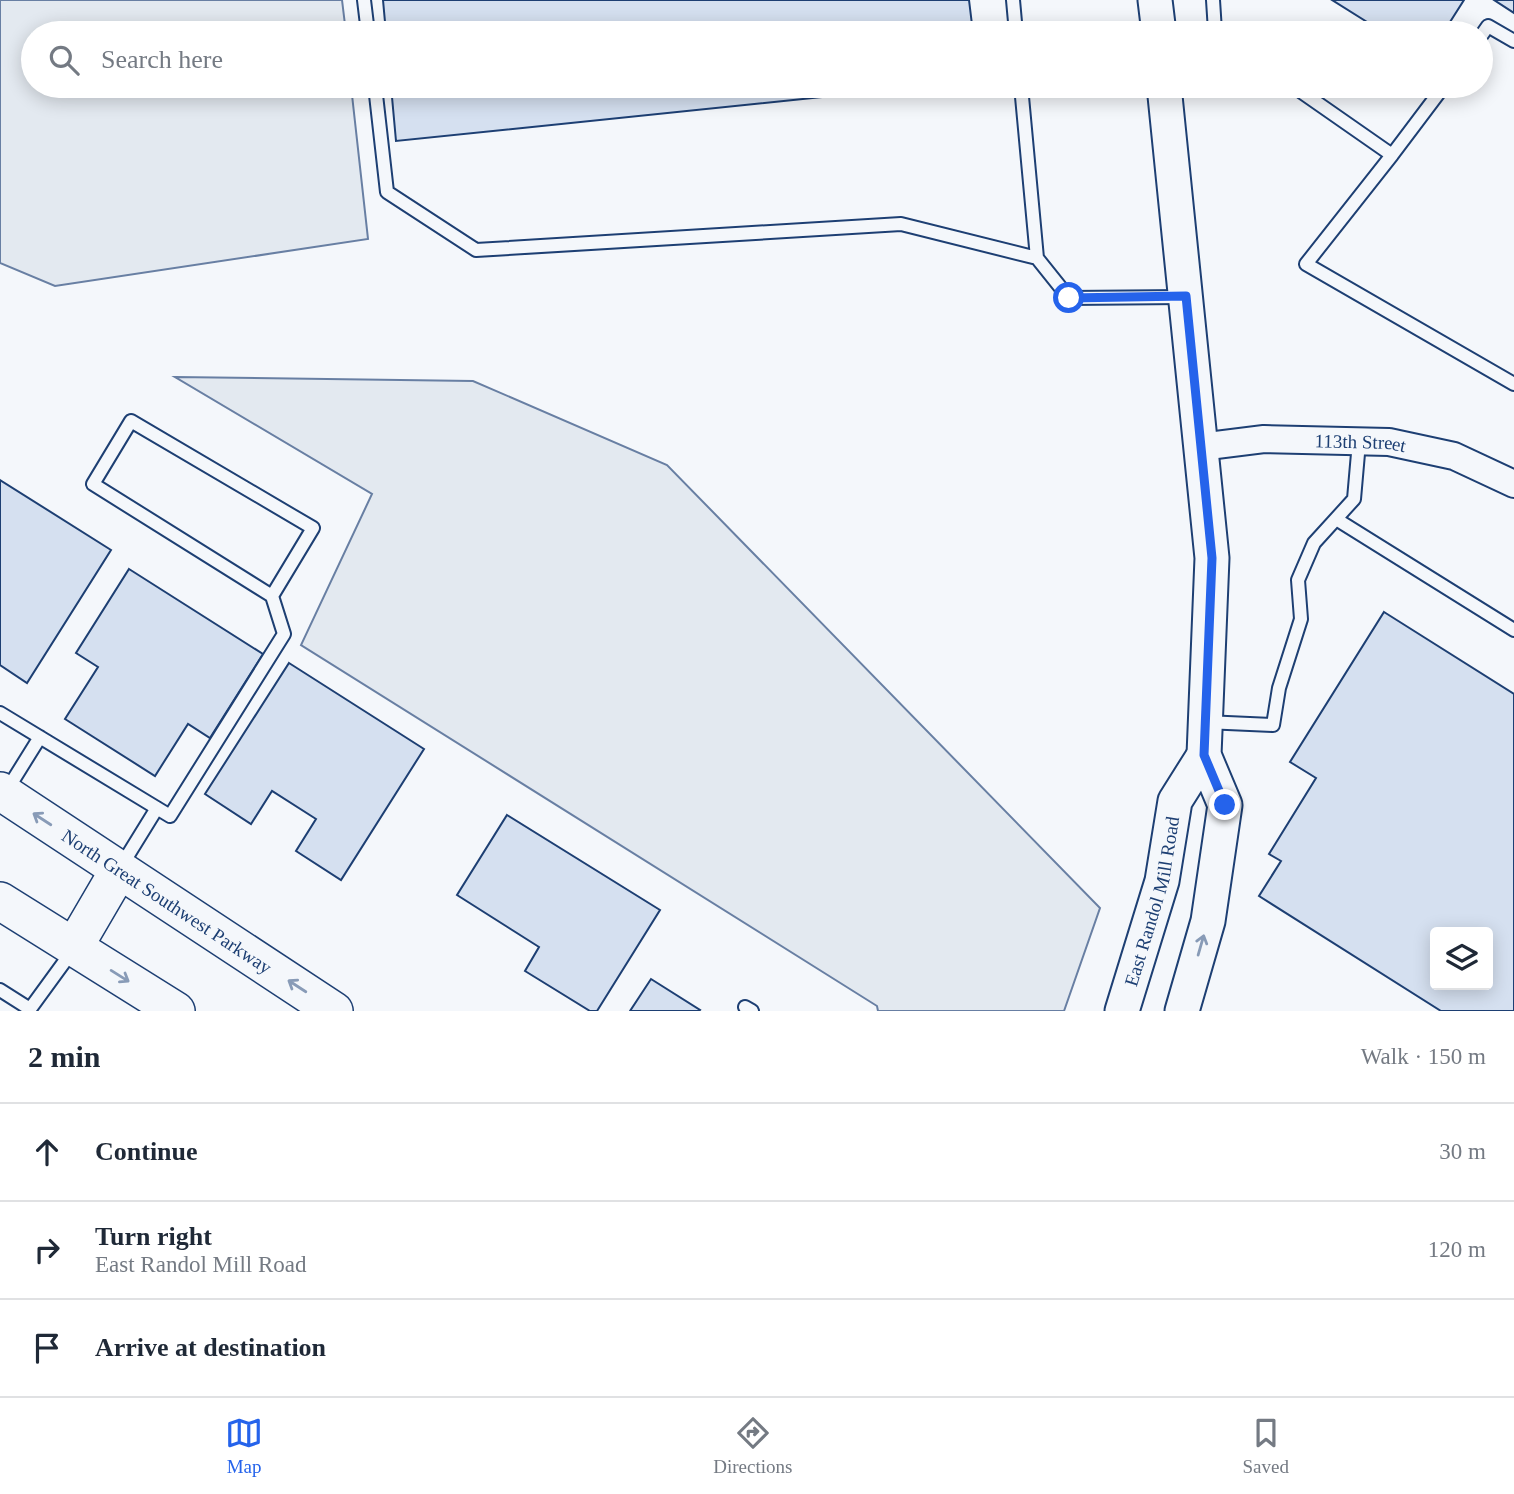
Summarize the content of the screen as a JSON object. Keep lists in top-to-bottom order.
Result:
{
  "streets": {
    "main road": ["North Great Southwest Parkway"],
    "street": ["113th Street", "East Randol Mill Road"]
  },
  "page": {
    "search": "Search here",
    "heading": ["2 min", "Walk · 150 m"],
    "list": [
      ["Continue", "30 m"],
      ["Turn right", "East Randol Mill Road", "120 m"],
      "Arrive at destination"
    ],
    "nav": ["Map", "Directions", "Saved"]
  }
}
